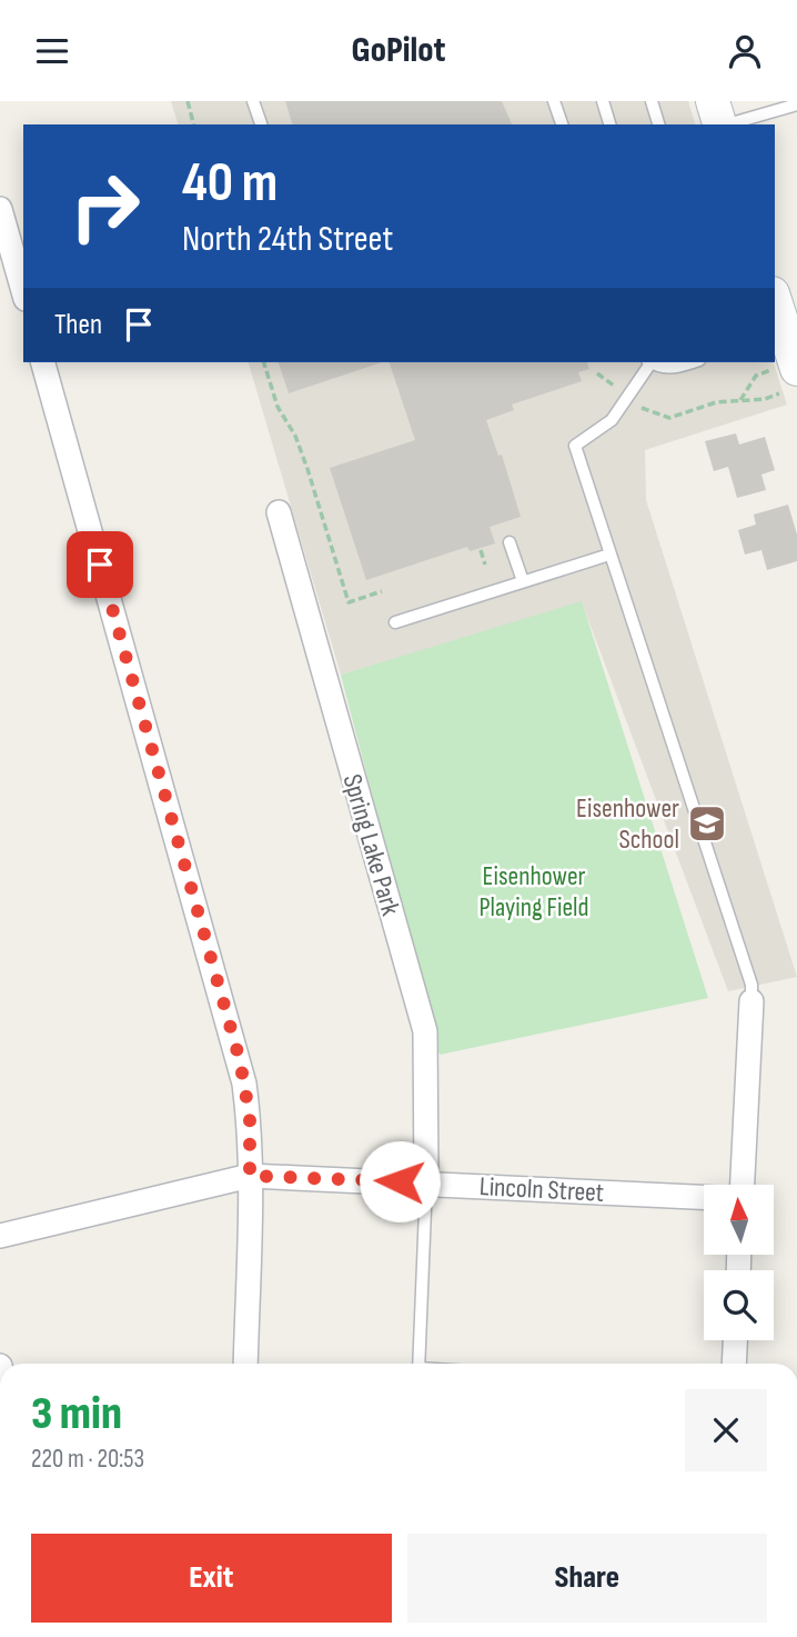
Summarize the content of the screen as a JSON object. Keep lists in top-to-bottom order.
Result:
{
  "streets": {
    "street": ["Spring Lake Park", "Lincoln Street"]
  },
  "crossings": [
    ["Spring Lake Park", "Lincoln Street"]
  ],
  "parks": ["Eisenhower Playing Field"],
  "places": {
    "school or university": ["Eisenhower School"]
  },
  "north": "top",
  "page": {
    "header": "GoPilot",
    "turn": ["40 m", "North 24th Street"],
    "then": "Then",
    "heading": ["3 min", "220 m · 20:53"],
    "buttons": ["Exit", "Share"]
  }
}
